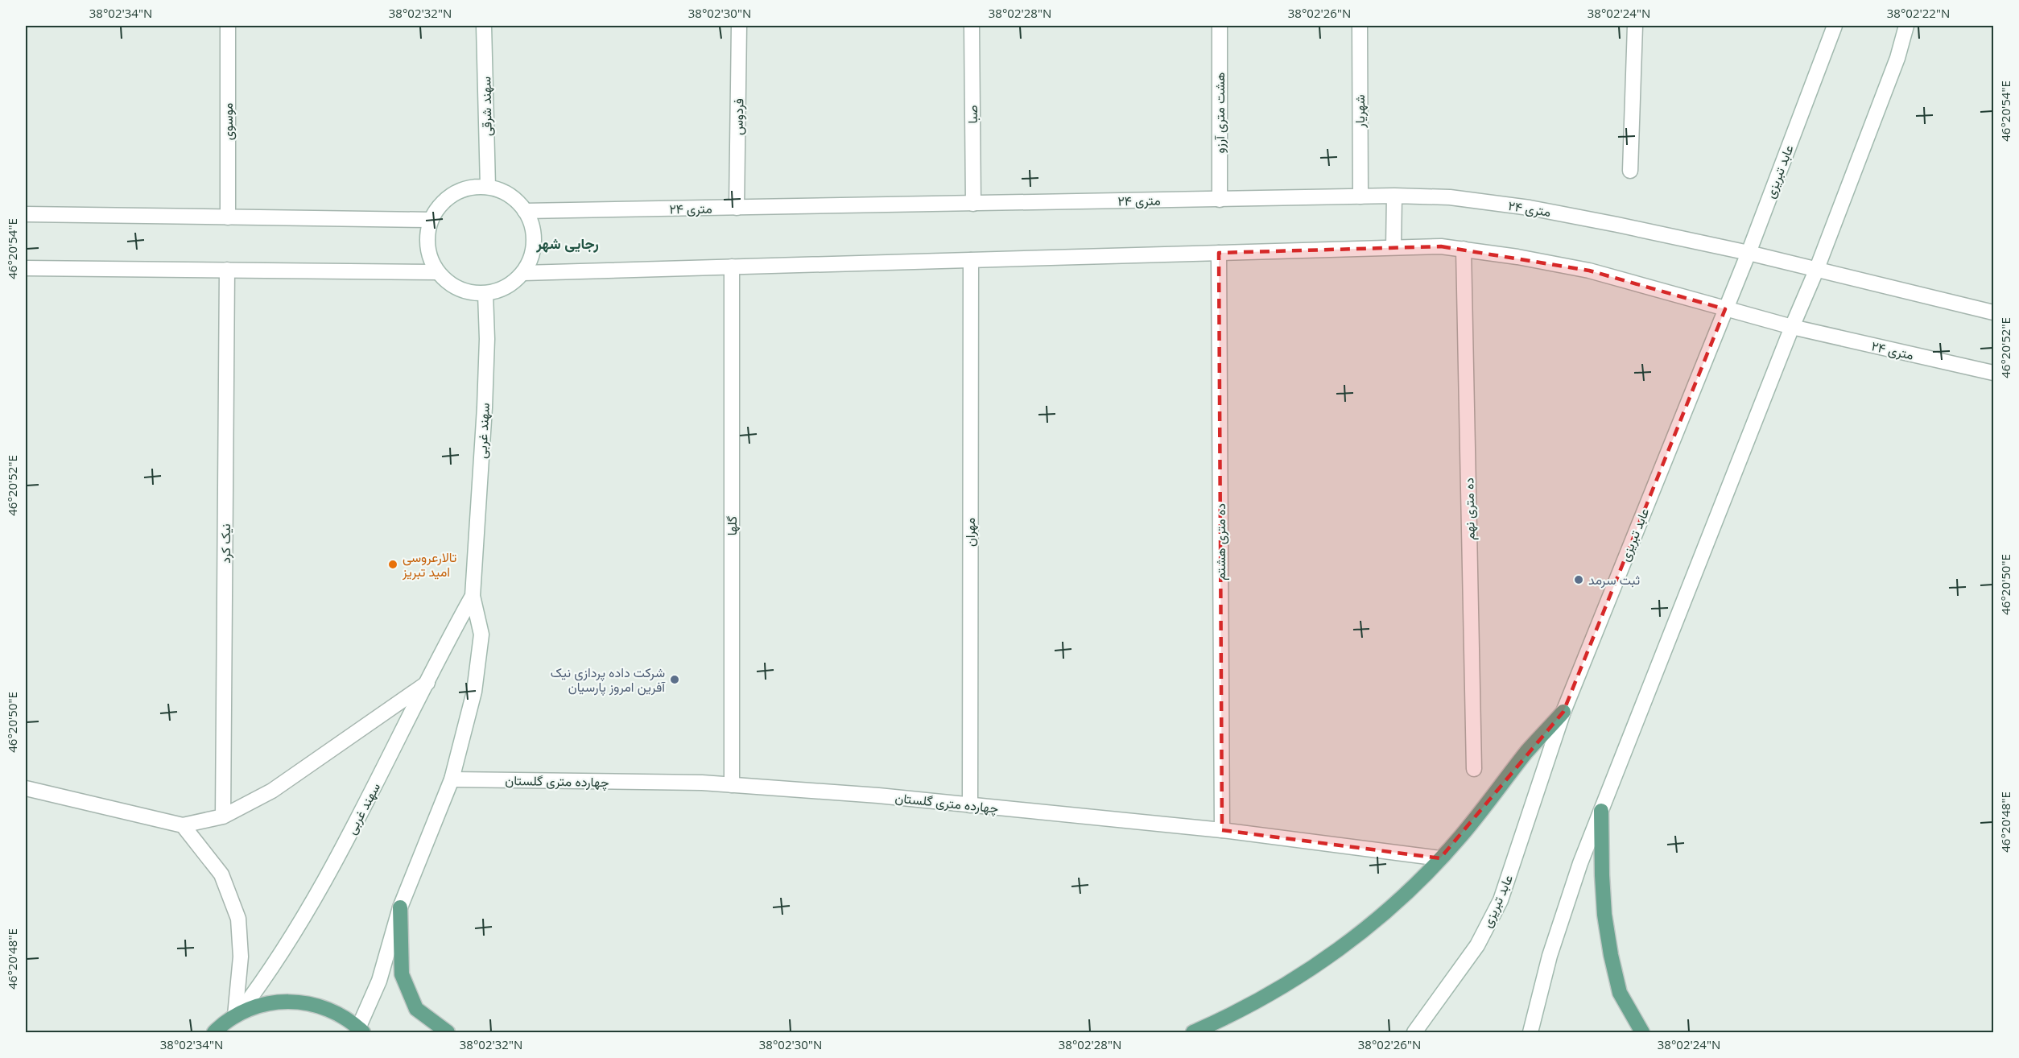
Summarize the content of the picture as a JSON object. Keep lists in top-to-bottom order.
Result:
{
  "streets": {
    "street": [
      "سهند شرقی",
      "شهریار",
      "هشت متری آرزو",
      "صبا",
      "فردوس",
      "موسوی",
      "عابد تبریزی",
      "۲۴ متری",
      "سهند غربی",
      "ده متری نهم",
      "گلها",
      "مهران",
      "ده متری هشتم",
      "نیک کرد",
      "چهارده متری گلستان"
    ]
  },
  "crossings": [
    ["سهند شرقی", "۲۴ متری"],
    ["سهند شرقی", "سهند غربی"],
    ["شهریار", "۲۴ متری"],
    ["هشت متری آرزو", "۲۴ متری"],
    ["صبا", "۲۴ متری"],
    ["فردوس", "۲۴ متری"],
    ["عابد تبریزی", "۲۴ متری"],
    ["۲۴ متری", "سهند غربی"],
    ["سهند غربی", "چهارده متری گلستان"],
    ["گلها", "چهارده متری گلستان"],
    ["مهران", "چهارده متری گلستان"],
    ["ده متری هشتم", "چهارده متری گلستان"]
  ],
  "districts": ["رجایی شهر"],
  "places": ["تالارعروسی امید تبریز", "ثبت سرمد", "شرکت داده پردازی نیک آفرین امروز پارسیان"],
  "coordinates": [
    "38°02'34\"N",
    "38°02'32\"N",
    "38°02'30\"N",
    "38°02'28\"N",
    "38°02'26\"N",
    "38°02'24\"N",
    "38°02'22\"N",
    "46°20'54\"E",
    "46°20'52\"E",
    "46°20'50\"E",
    "46°20'48\"E"
  ]
}
